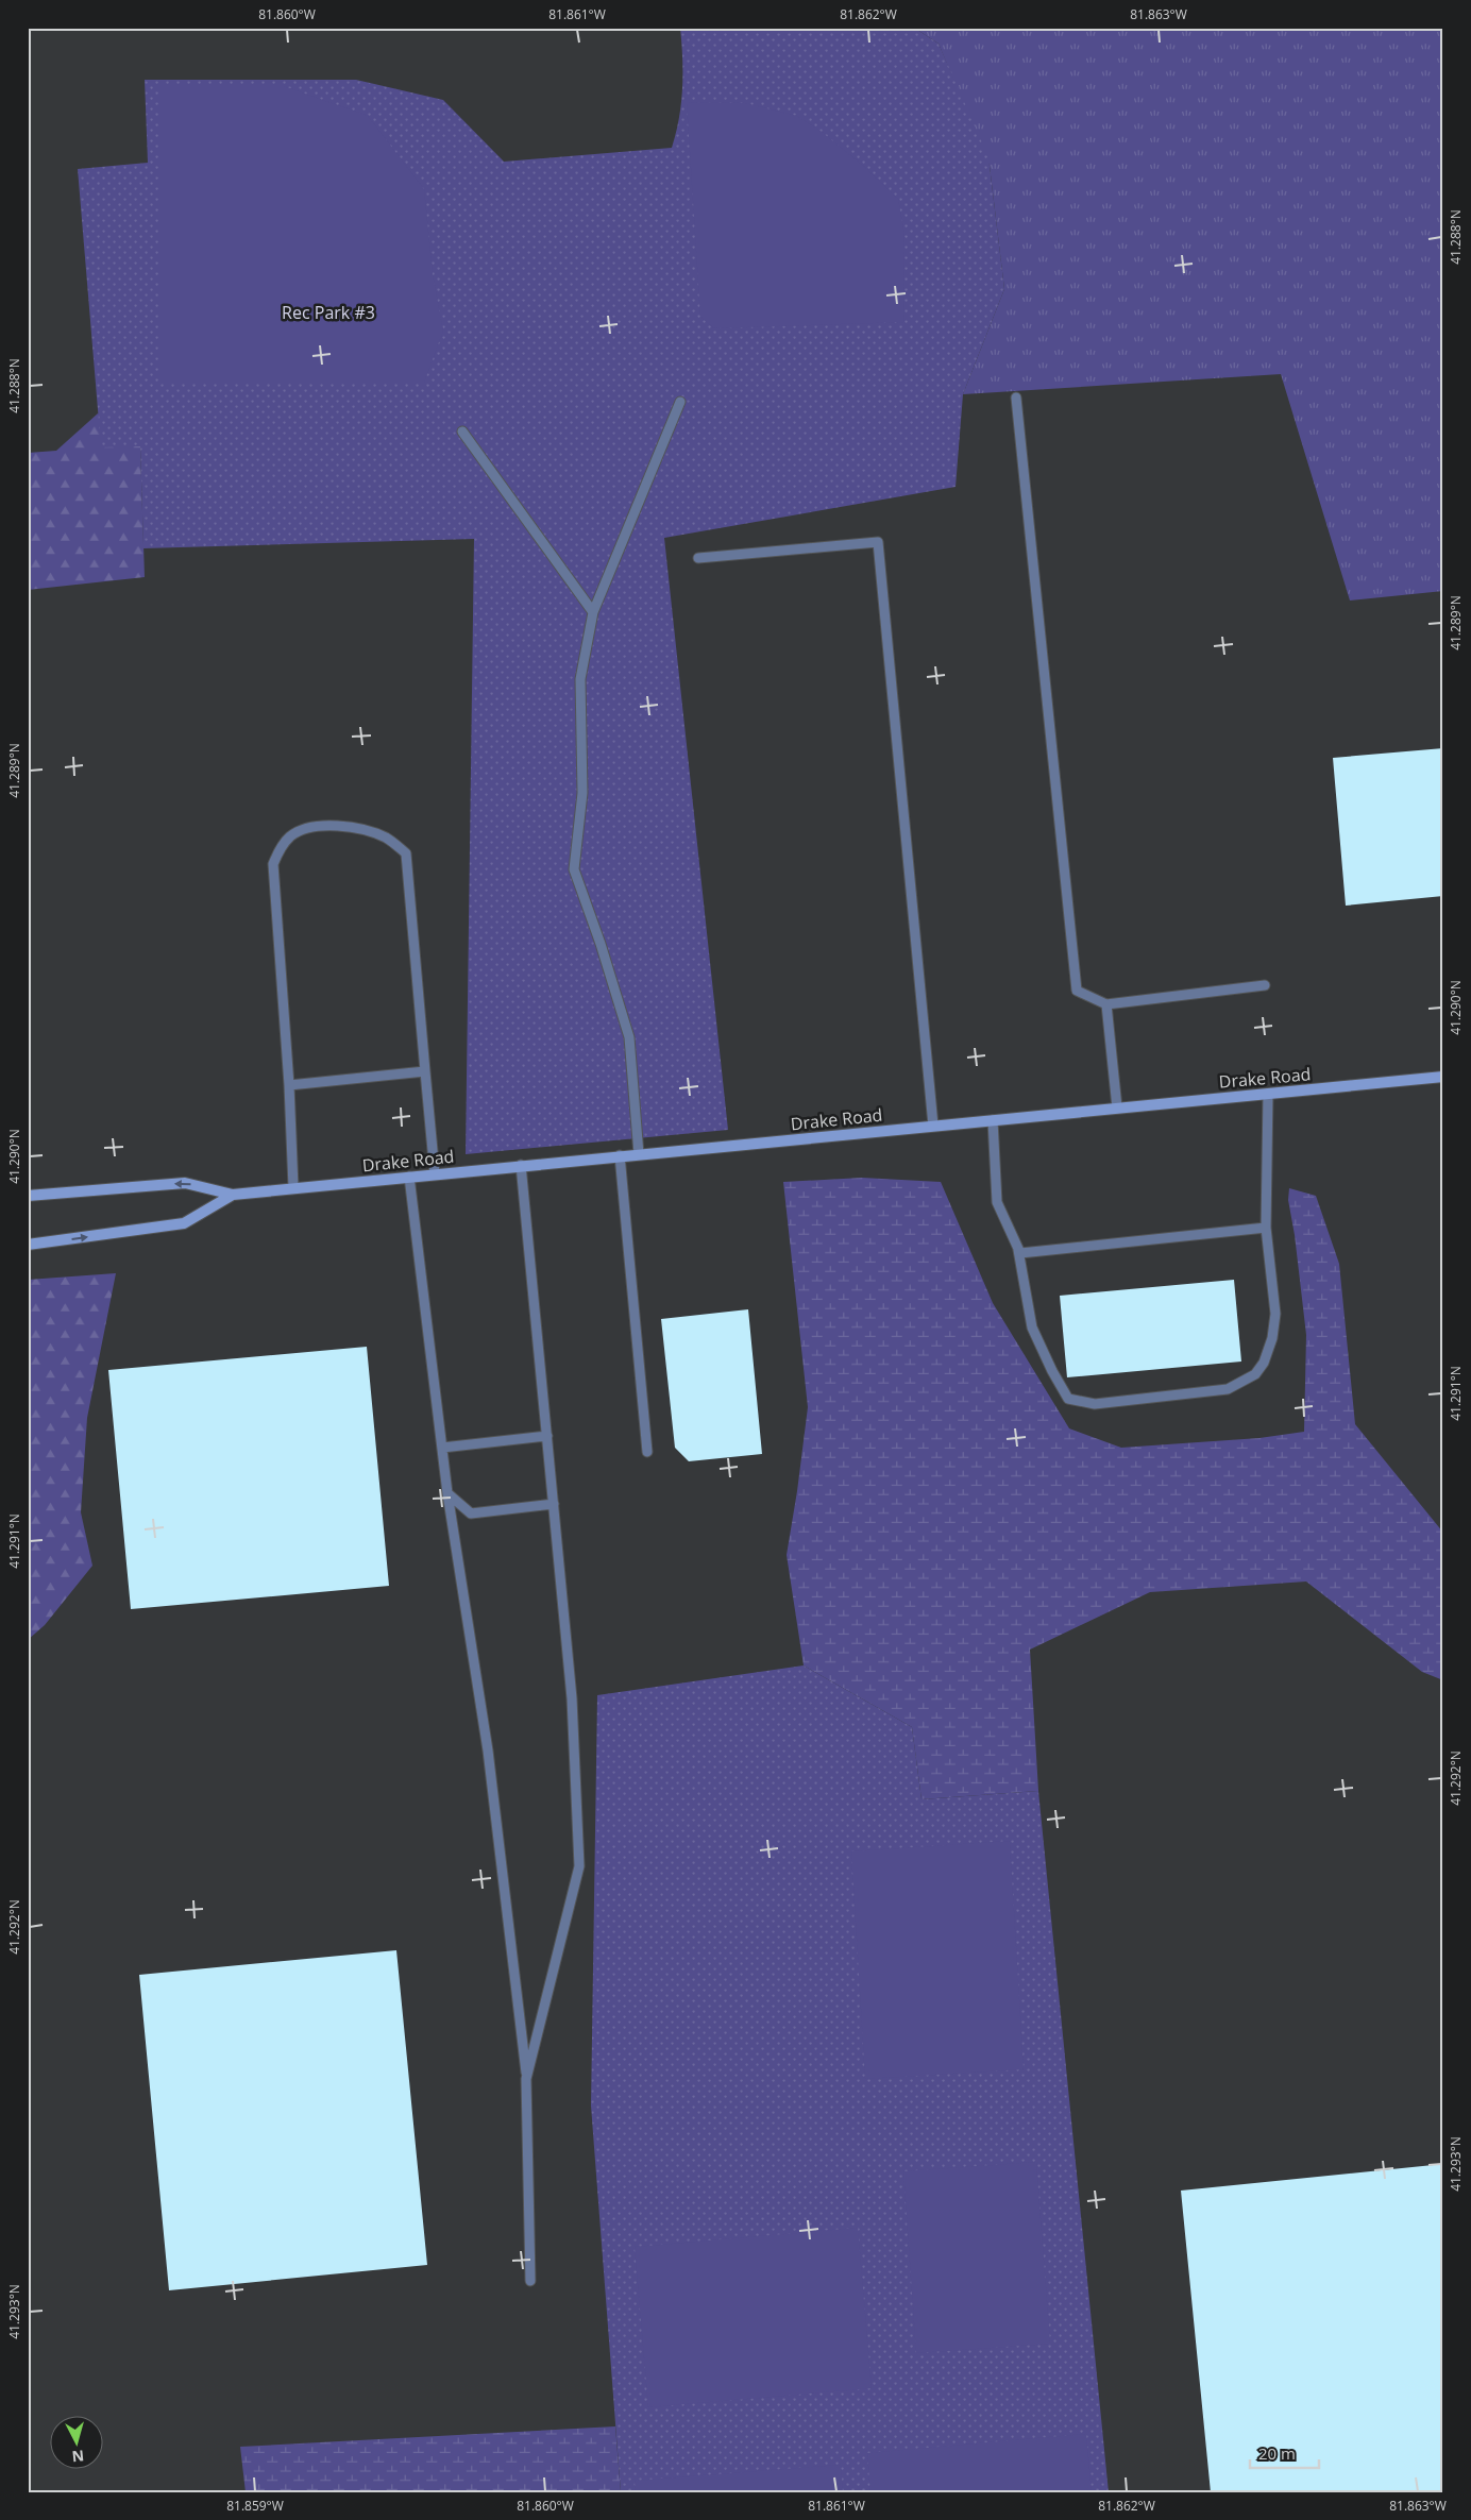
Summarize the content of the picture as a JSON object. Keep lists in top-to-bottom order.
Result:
{
  "streets": {
    "street": ["Drake Road"]
  },
  "parks": ["Rec Park #3"],
  "scale_bar": "20 m",
  "north": "bottom",
  "coordinates": [
    "81.860°W",
    "81.861°W",
    "81.862°W",
    "81.863°W",
    "41.288°N",
    "41.289°N",
    "41.290°N",
    "41.291°N",
    "41.292°N",
    "41.293°N",
    "81.859°W"
  ]
}
